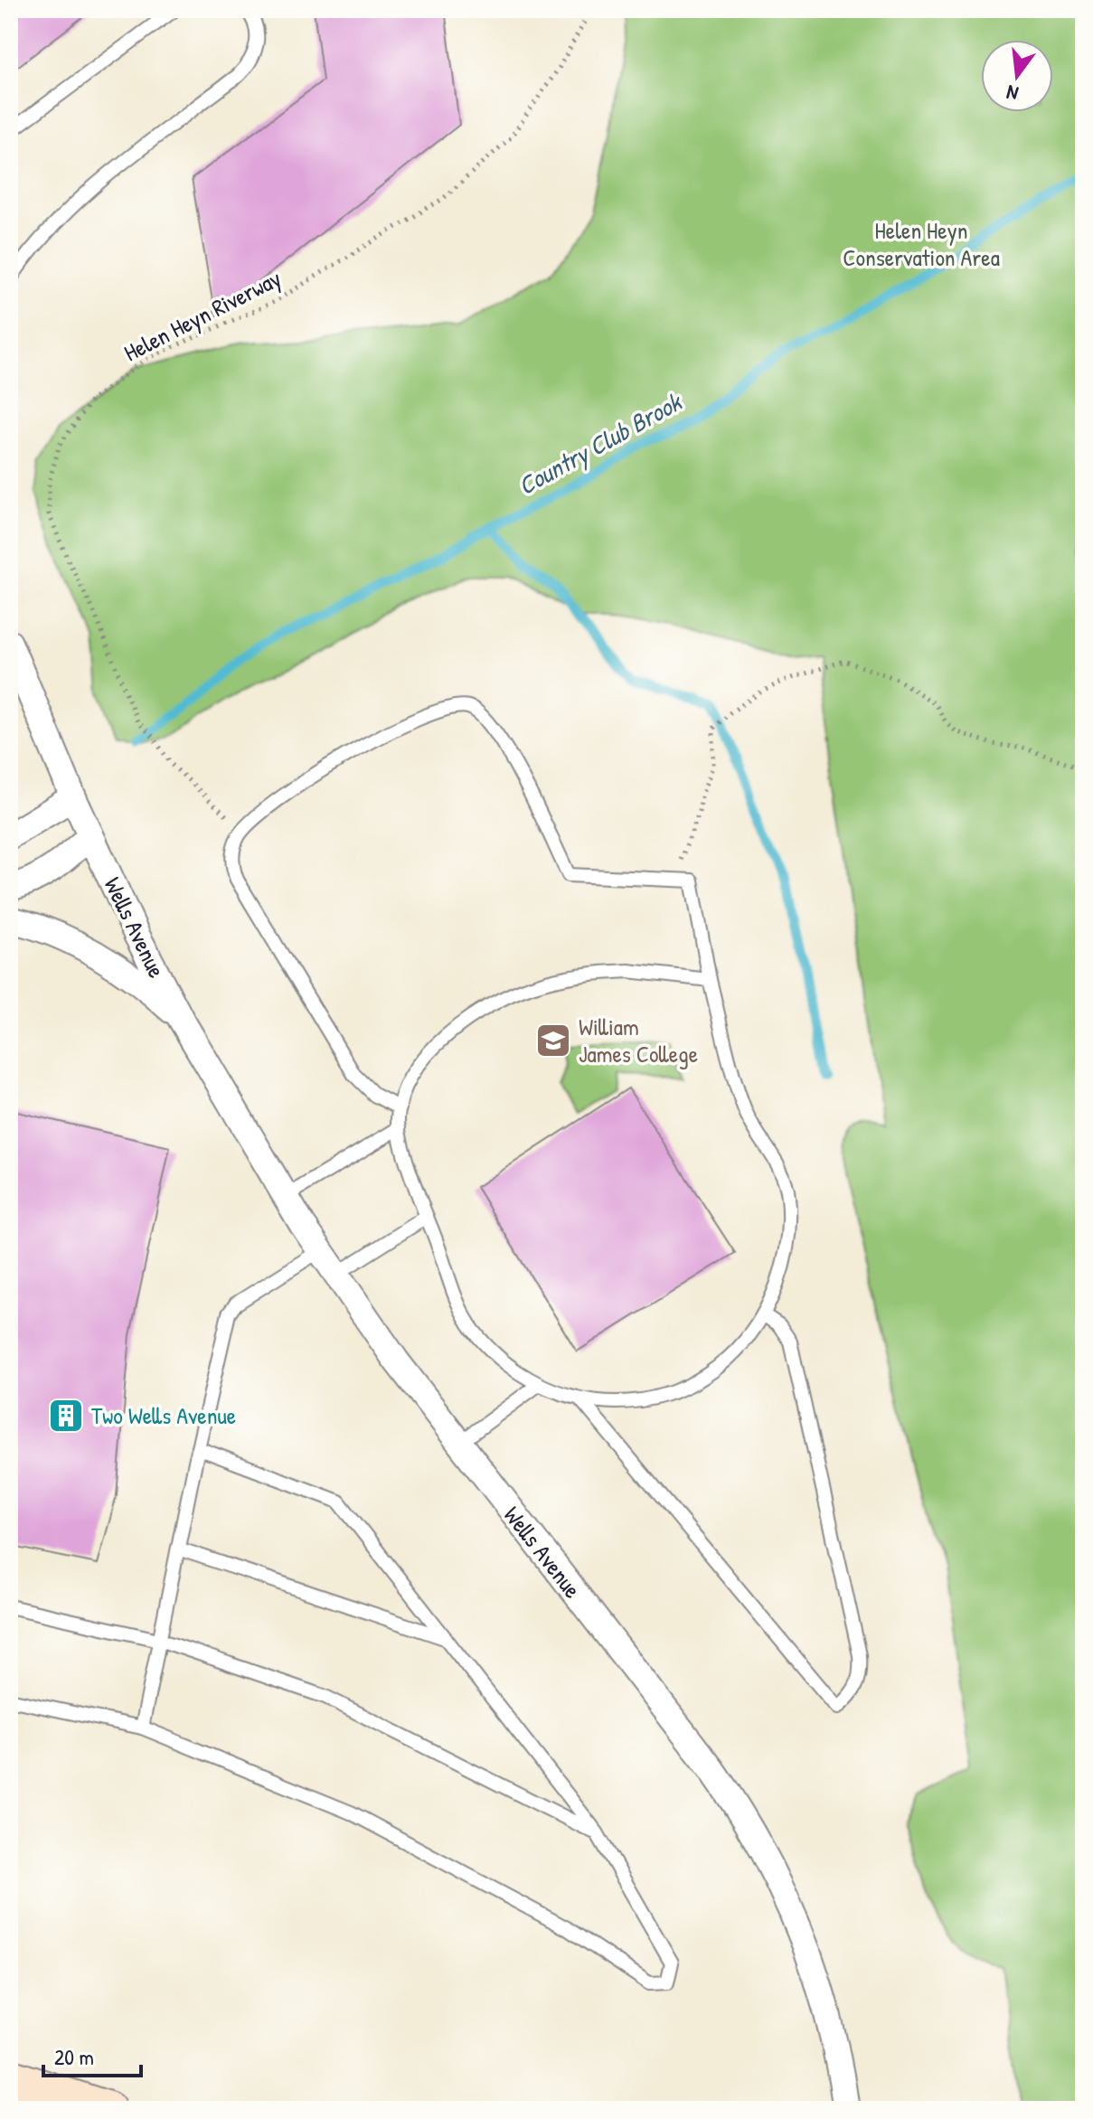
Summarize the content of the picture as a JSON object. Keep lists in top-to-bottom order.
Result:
{
  "streets": {
    "street": ["Wells Avenue"],
    "path": ["Helen Heyn Riverway"]
  },
  "water": ["Country Club Brook"],
  "parks": ["Helen Heyn Conservation Area"],
  "places": {
    "school or university": ["William James College"],
    "building": ["Two Wells Avenue"]
  },
  "scale_bar": "20 m",
  "north": "bottom"
}
